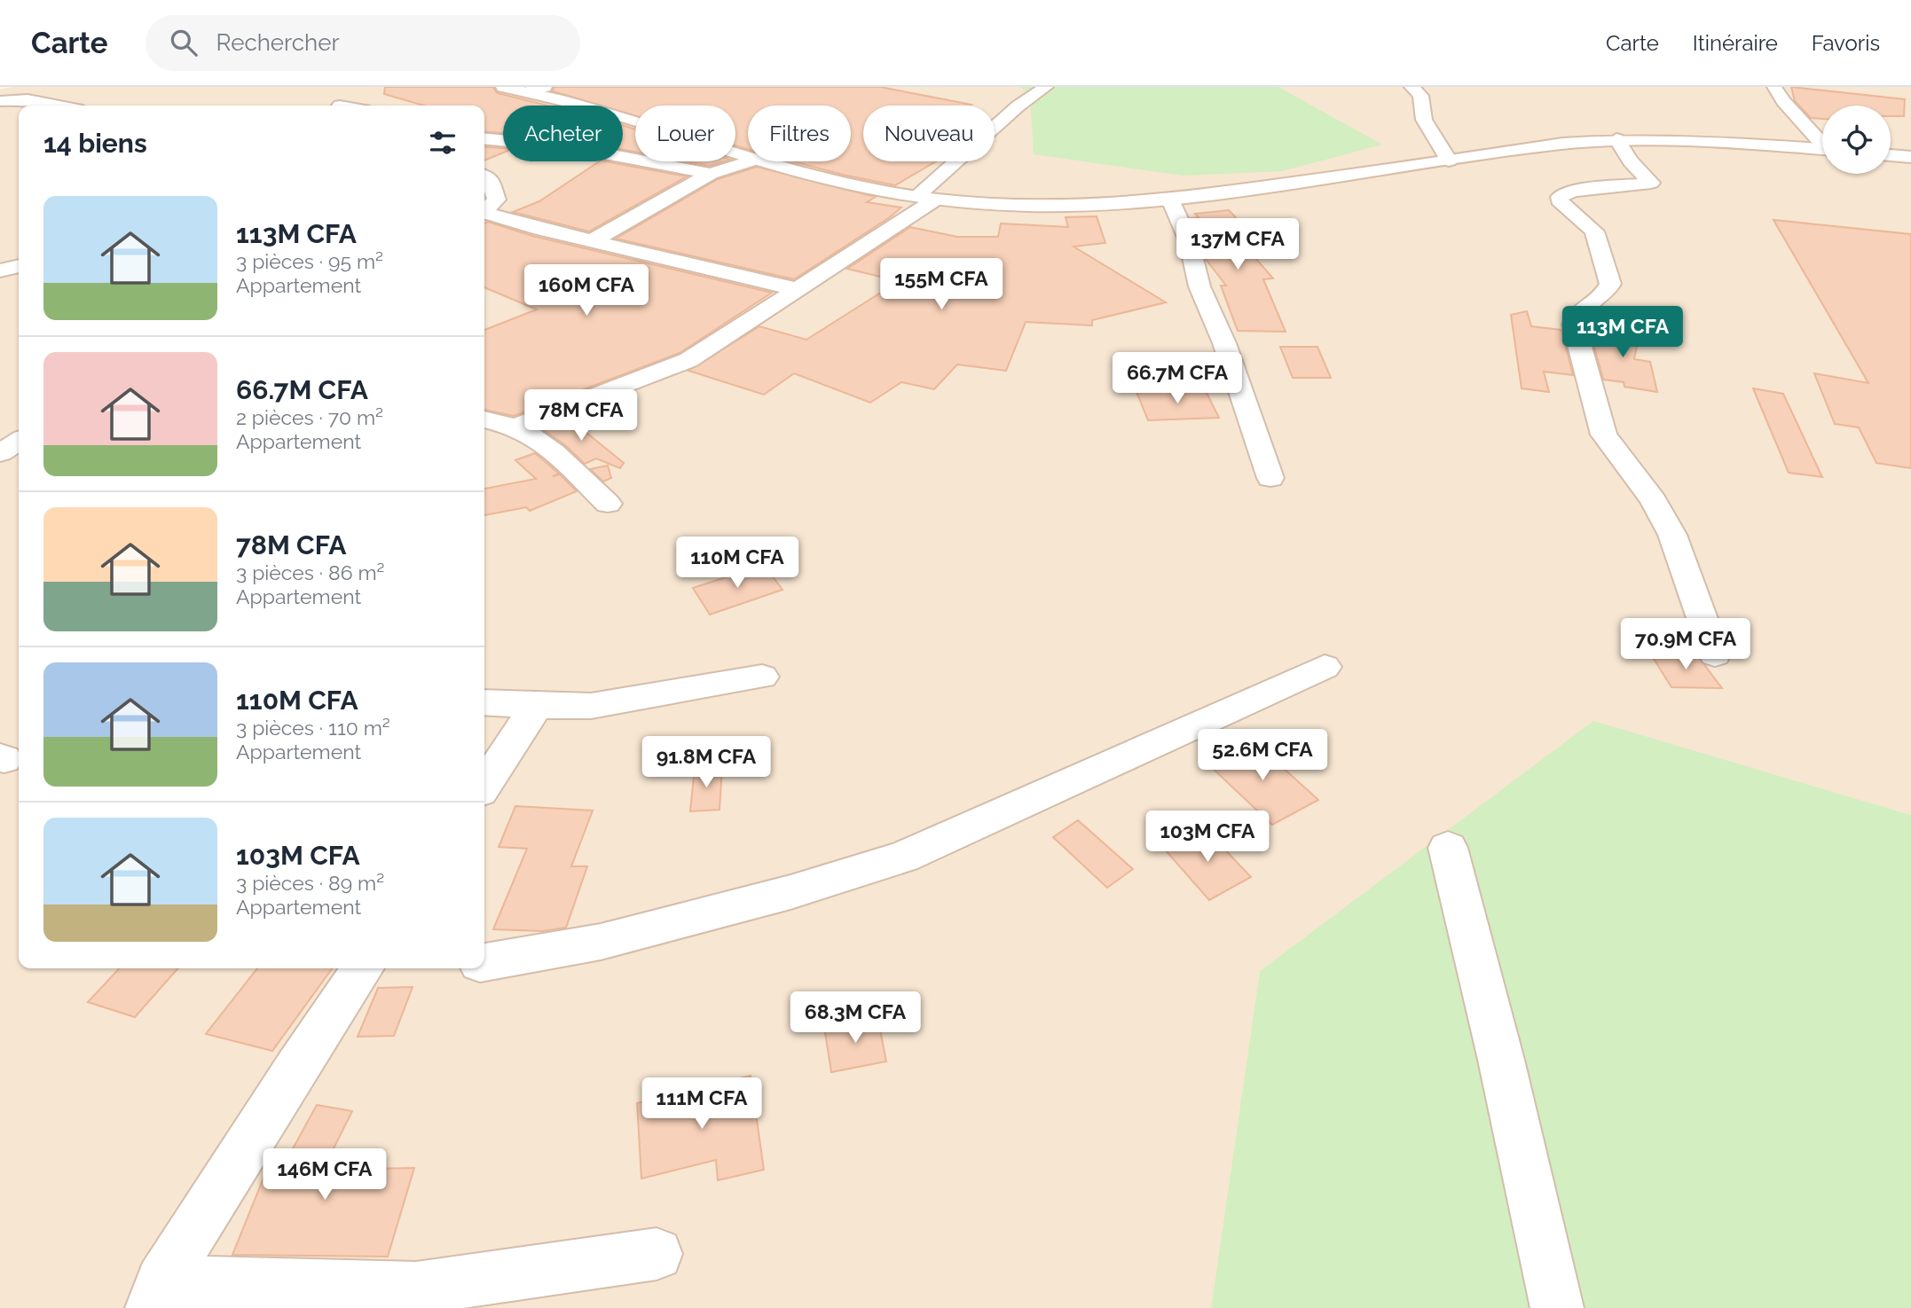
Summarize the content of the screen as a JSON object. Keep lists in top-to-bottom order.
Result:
{
  "page": {
    "header": "Carte",
    "search": "Rechercher",
    "nav": ["Carte", "Itinéraire", "Favoris"],
    "chip": [
      "Acheter",
      "Louer",
      "Filtres",
      "Nouveau"
    ],
    "heading": "14 biens",
    "list": [
      {
        "name": "113M CFA",
        "note": "3 pièces · 95 m² · Appartement"
      },
      {
        "name": "66.7M CFA",
        "note": "2 pièces · 70 m² · Appartement"
      },
      {
        "name": "78M CFA",
        "note": "3 pièces · 86 m² · Appartement"
      },
      {
        "name": "110M CFA",
        "note": "3 pièces · 110 m² · Appartement"
      },
      {
        "name": "103M CFA",
        "note": "3 pièces · 89 m² · Appartement"
      }
    ],
    "price": [
      "137M CFA",
      "155M CFA",
      "160M CFA",
      "113M CFA",
      "66.7M CFA",
      "78M CFA",
      "110M CFA",
      "70.9M CFA",
      "52.6M CFA",
      "91.8M CFA",
      "103M CFA",
      "68.3M CFA",
      "111M CFA",
      "146M CFA"
    ]
  }
}
